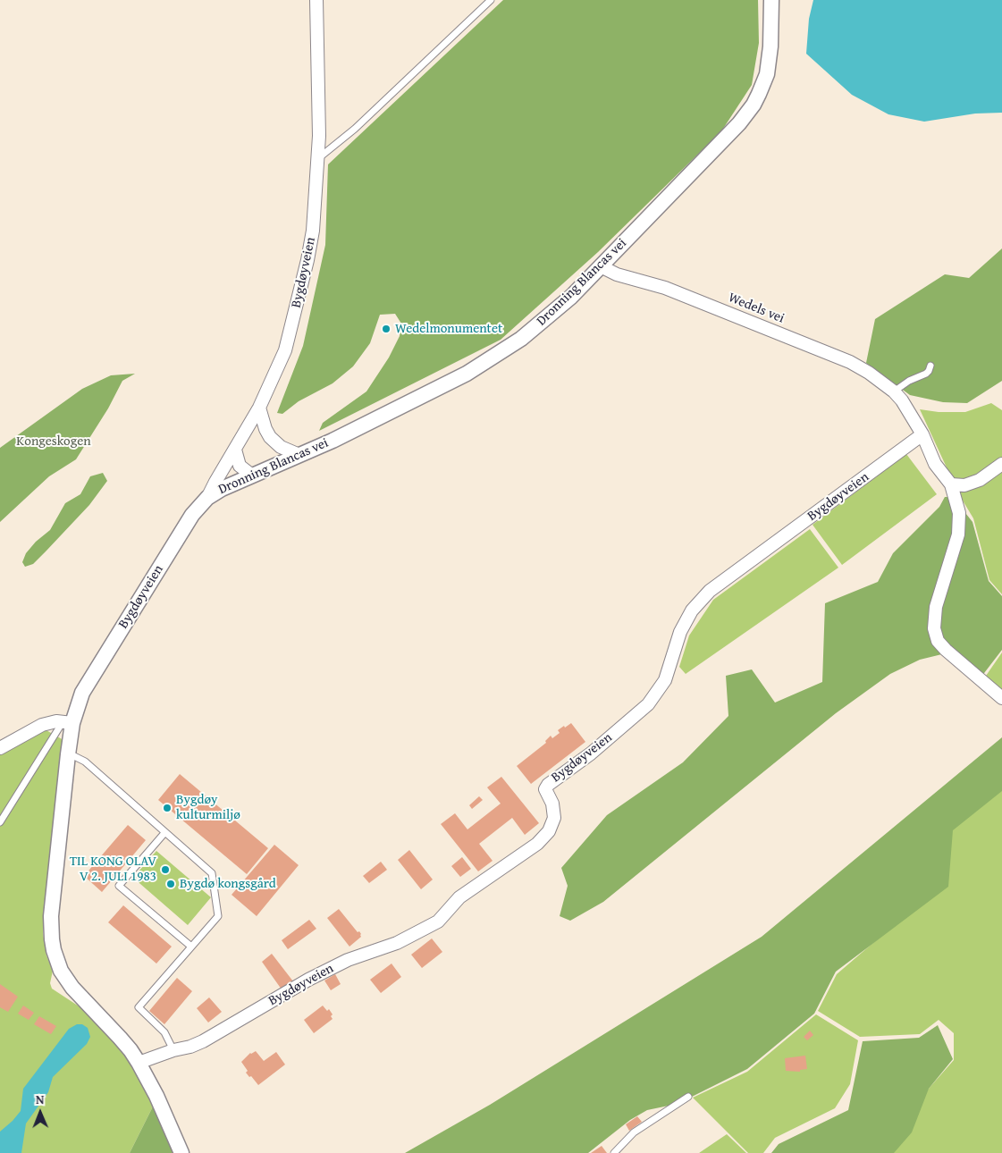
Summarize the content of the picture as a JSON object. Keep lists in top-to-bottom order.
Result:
{
  "streets": {
    "street": ["Bygdøyveien", "Dronning Blancas vei", "Wedels vei"]
  },
  "crossings": [
    ["Bygdøyveien", "Dronning Blancas vei"],
    ["Bygdøyveien", "Wedels vei"],
    ["Dronning Blancas vei", "Wedels vei"]
  ],
  "parks": ["Kongeskogen"],
  "places": [
    "Wedelmonumentet",
    "Bygdøy kulturmiljø",
    "TIL KONG OLAV V 2. JULI 1983",
    "Bygdø kongsgård"
  ],
  "north": "top"
}
